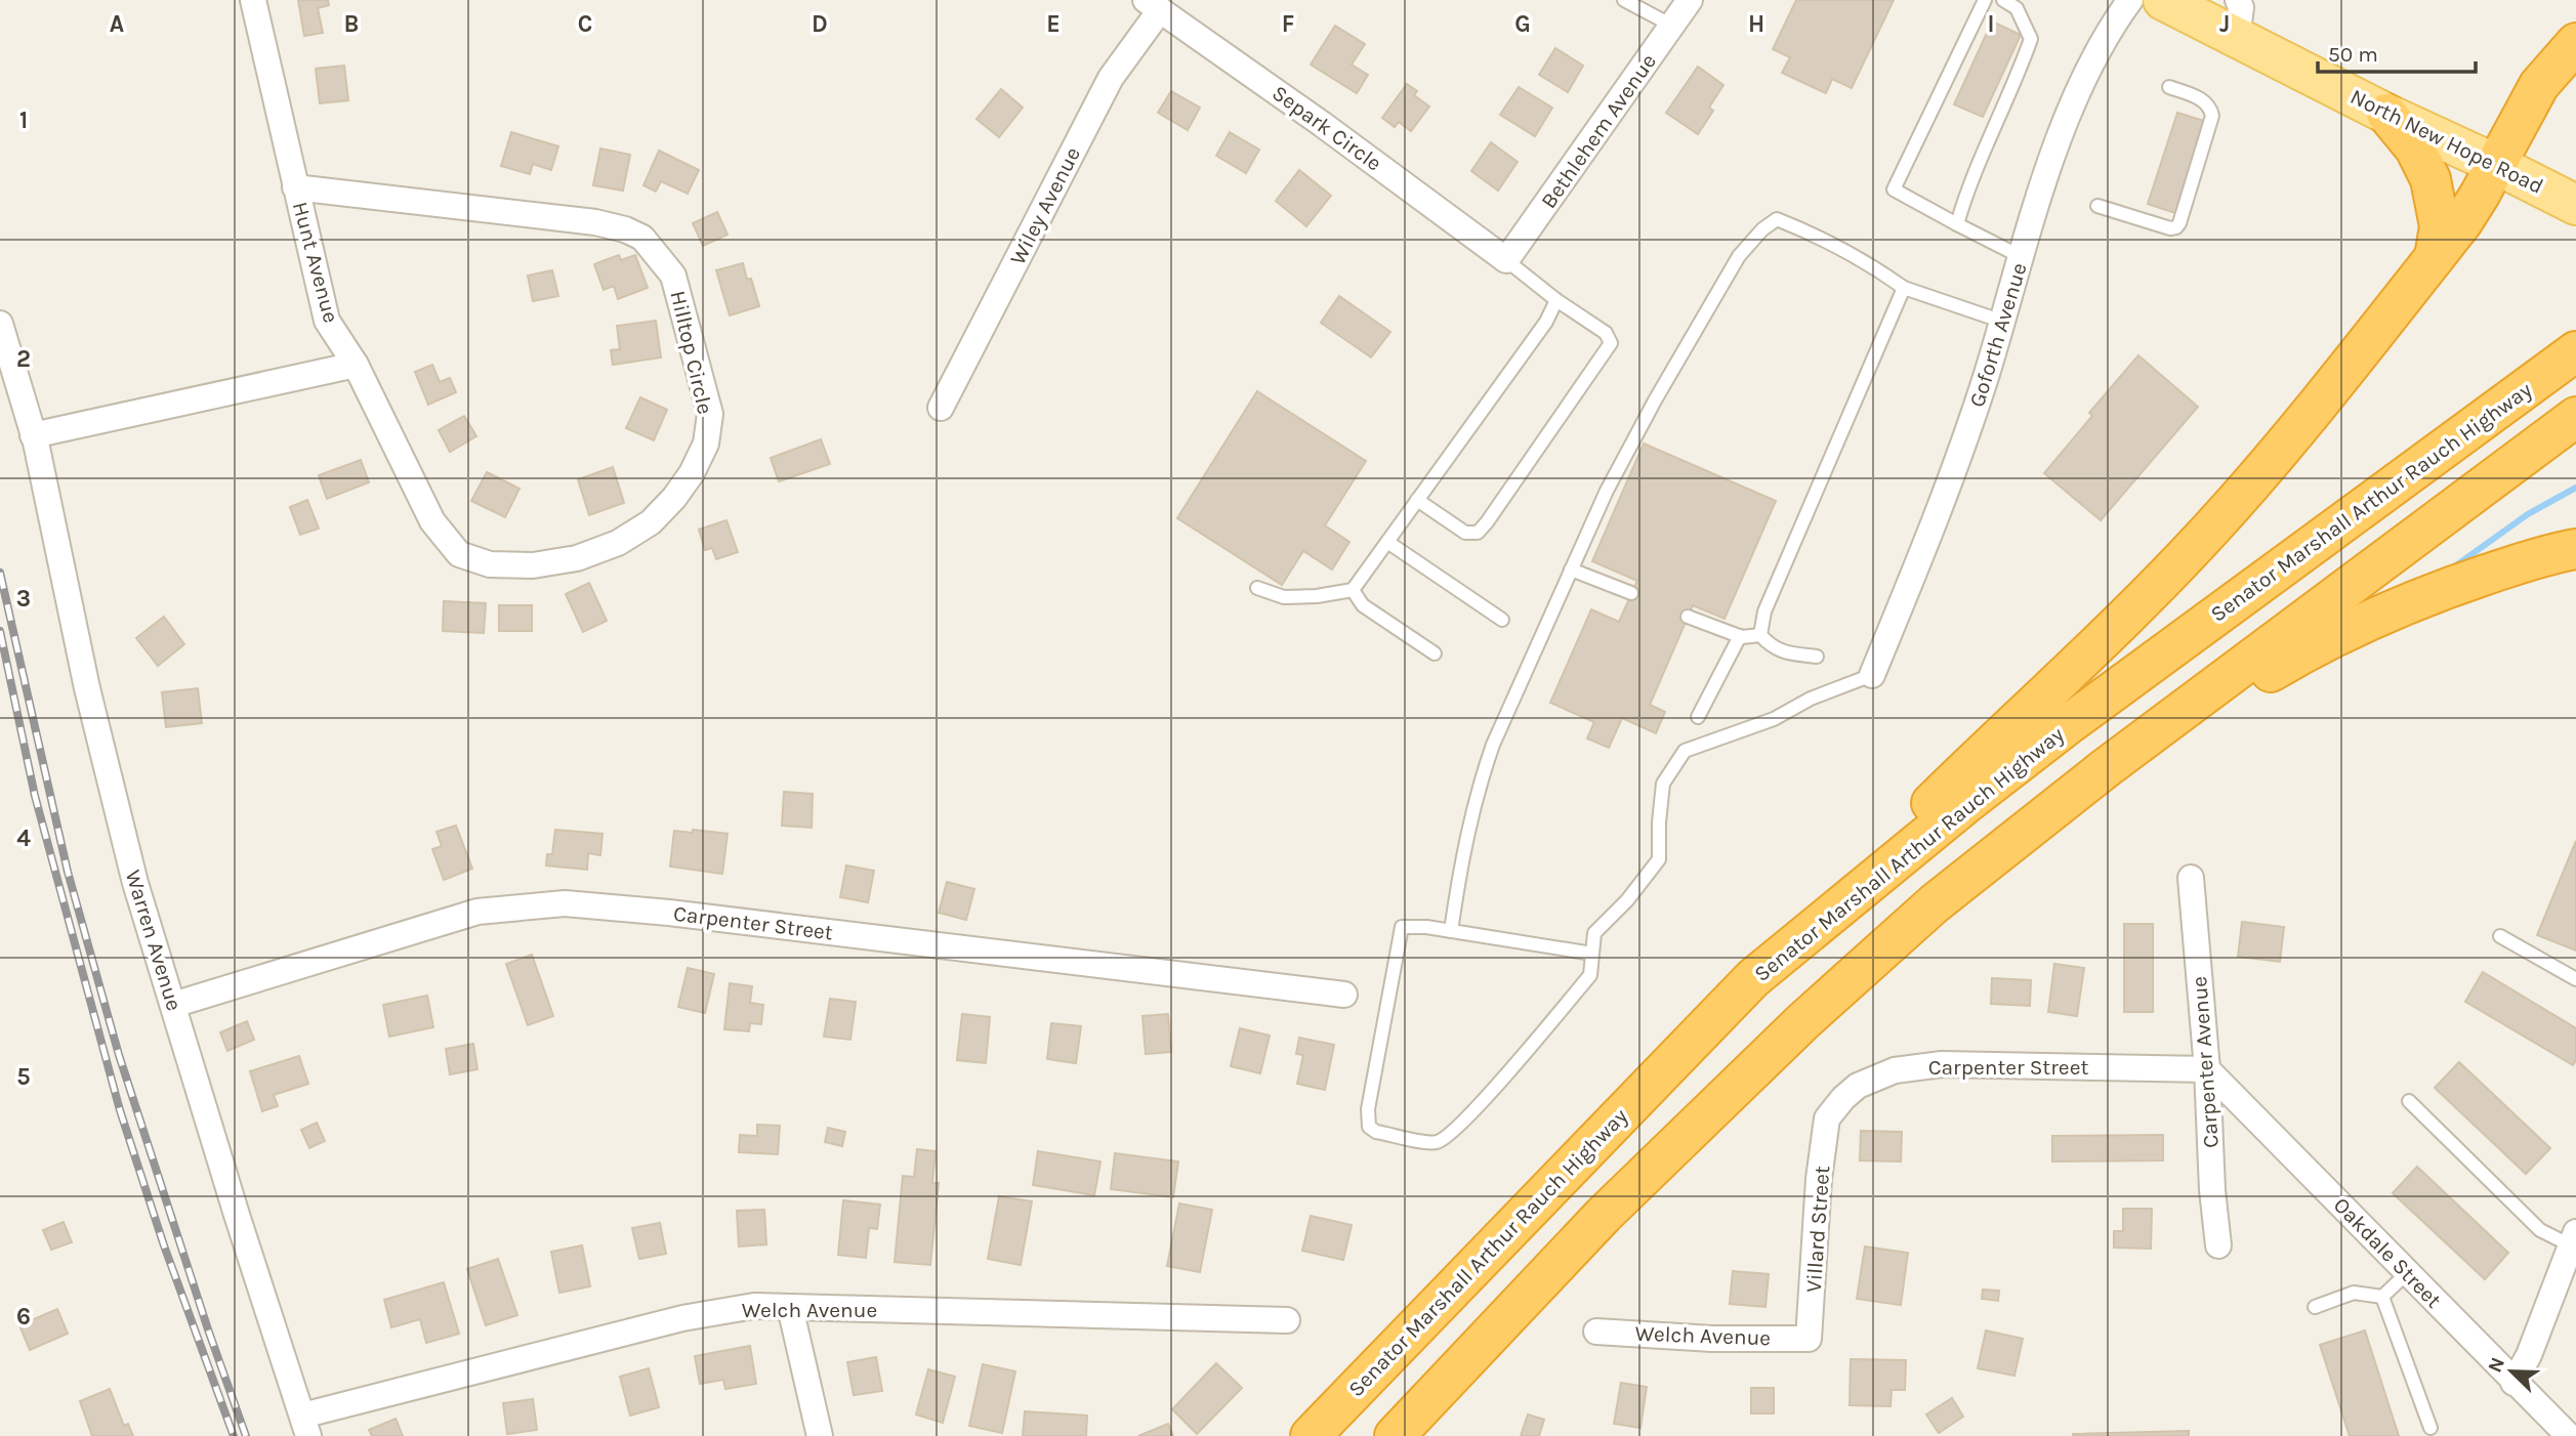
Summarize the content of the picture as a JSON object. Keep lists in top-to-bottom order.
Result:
{
  "streets": {
    "highway": ["Senator Marshall Arthur Rauch Highway"],
    "main road": ["North New Hope Road"],
    "street": [
      "Separk Circle",
      "Bethlehem Avenue",
      "Wiley Avenue",
      "Hunt Avenue",
      "Goforth Avenue",
      "Hilltop Circle",
      "Carpenter Street",
      "Warren Avenue",
      "Carpenter Avenue",
      "Villard Street",
      "Oakdale Street",
      "Welch Avenue"
    ]
  },
  "crossings": [
    ["Separk Circle", "Bethlehem Avenue"],
    ["Separk Circle", "Wiley Avenue"],
    ["Hunt Avenue", "Hilltop Circle"],
    ["Carpenter Street", "Warren Avenue"],
    ["Carpenter Street", "Carpenter Avenue"],
    ["Carpenter Street", "Villard Street"],
    ["Carpenter Street", "Oakdale Street"],
    ["Warren Avenue", "Welch Avenue"],
    ["Carpenter Avenue", "Oakdale Street"],
    ["Villard Street", "Welch Avenue"]
  ],
  "scale_bar": "50 m",
  "north": "top left",
  "grid": {
    "columns": [
      "A",
      "B",
      "C",
      "D",
      "E",
      "F",
      "G",
      "H",
      "I",
      "J"
    ],
    "rows": [
      "1",
      "2",
      "3",
      "4",
      "5",
      "6"
    ]
  }
}
